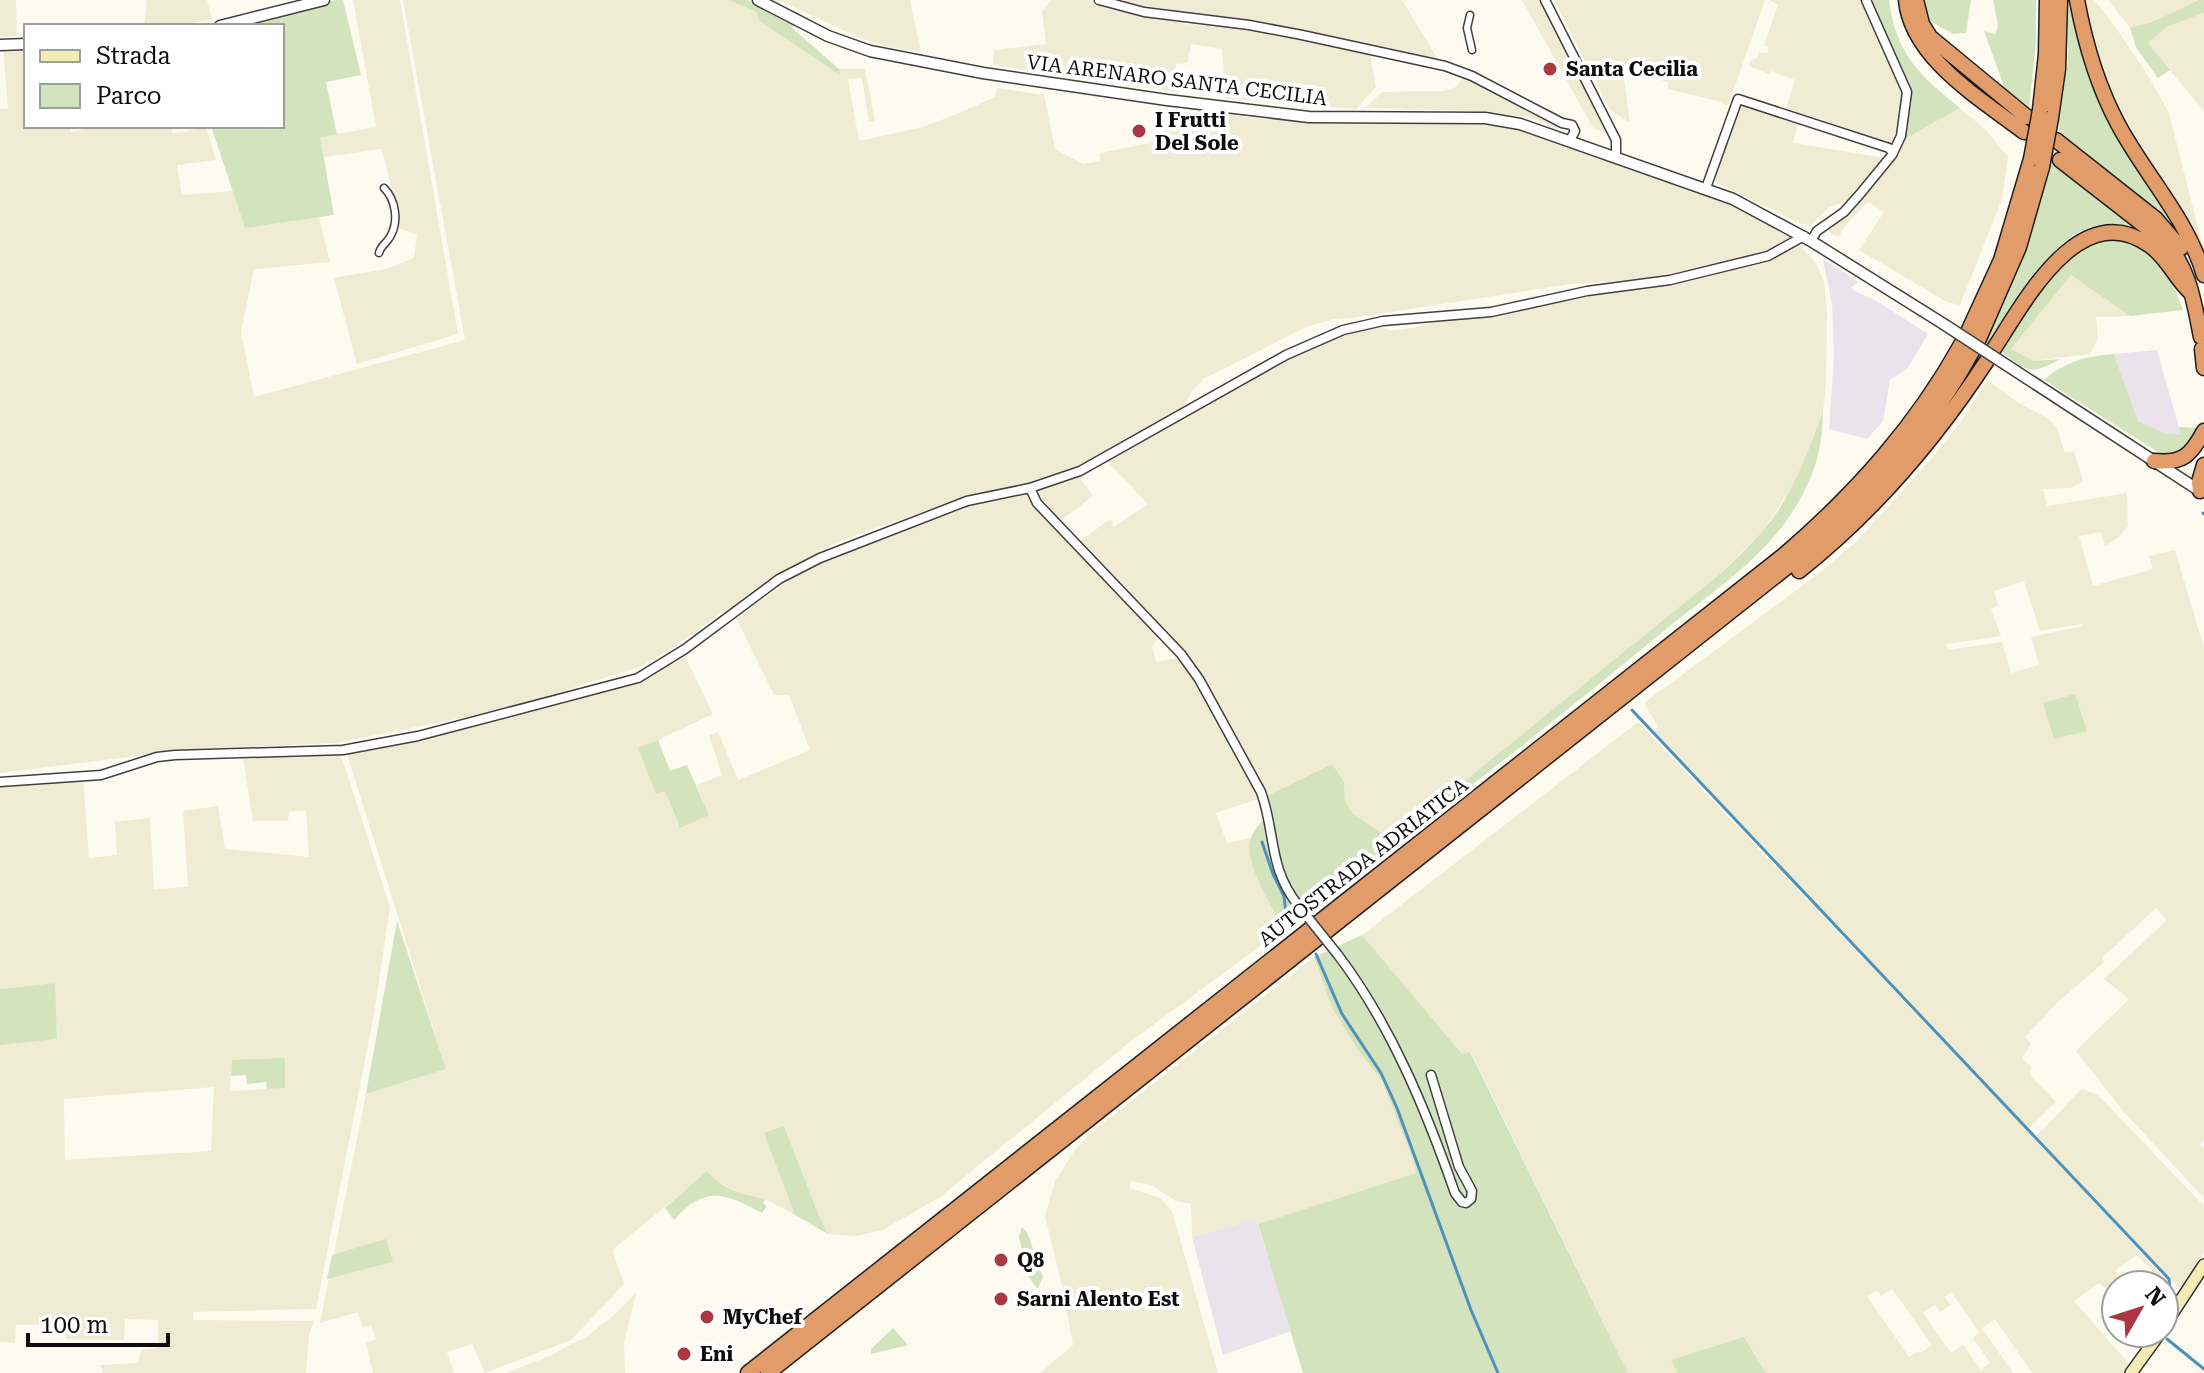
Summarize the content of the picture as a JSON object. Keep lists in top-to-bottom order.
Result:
{
  "streets": {
    "highway": ["AUTOSTRADA ADRIATICA"],
    "street": ["VIA ARENARO SANTA CECILIA"]
  },
  "places": [
    "Santa Cecilia",
    "I Frutti Del Sole",
    "Q8",
    "Sarni Alento Est",
    "MyChef",
    "Eni"
  ],
  "legend": ["Strada", "Parco"],
  "scale_bar": "100 m",
  "north": "top right"
}
